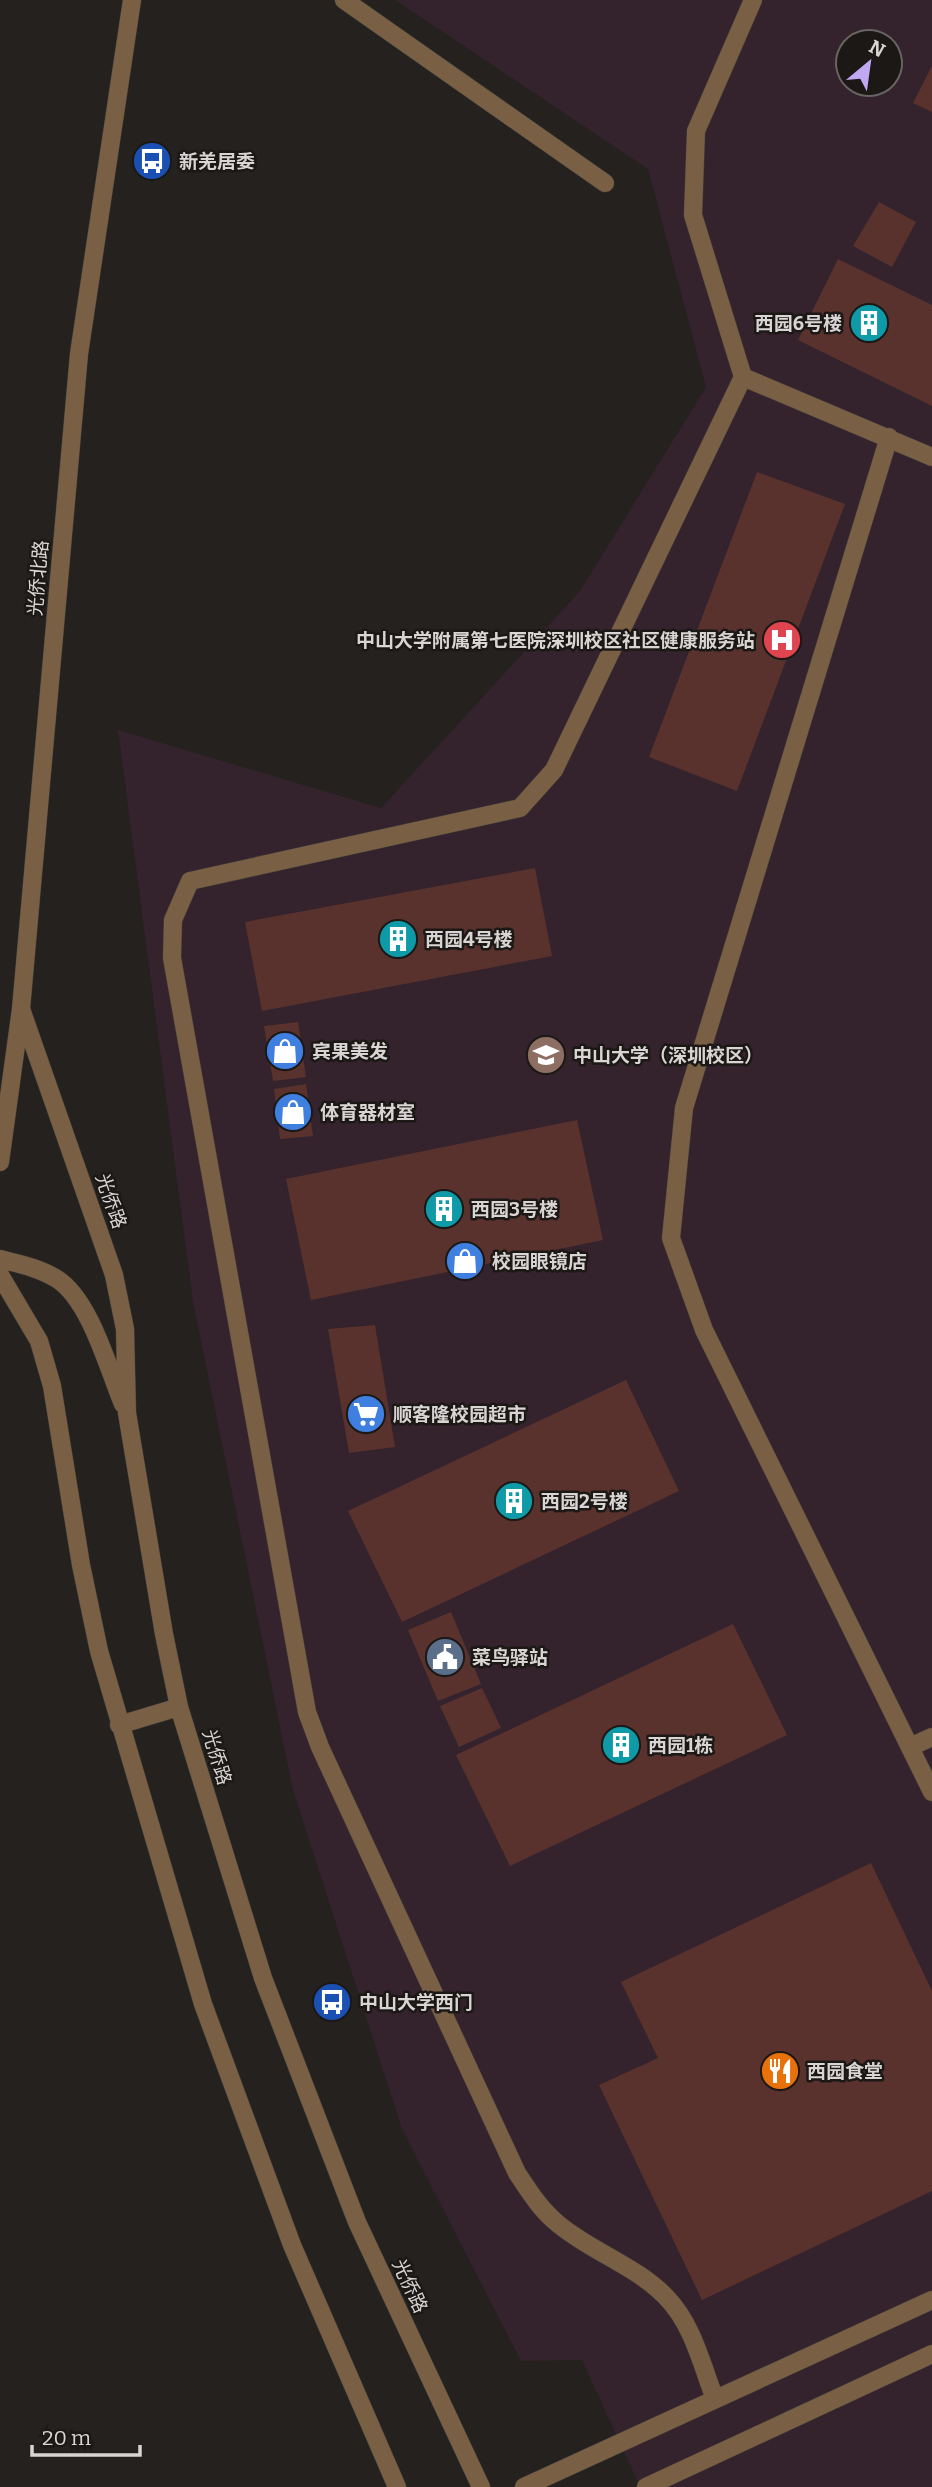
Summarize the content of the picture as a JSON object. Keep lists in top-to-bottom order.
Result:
{
  "streets": {
    "street": ["光侨北路", "光侨路"]
  },
  "crossings": [
    ["光侨北路", "光侨路"]
  ],
  "places": {
    "bus stop": ["新羌居委", "中山大学西门"],
    "building": [
      "西园6号楼",
      "西园4号楼",
      "西园3号楼",
      "西园2号楼",
      "西园1栋"
    ],
    "hospital": ["中山大学附属第七医院深圳校区社区健康服务站"],
    "shop": ["宾果美发", "体育器材室", "校园眼镜店"],
    "school or university": ["中山大学（深圳校区）"],
    "supermarket": ["顺客隆校园超市"],
    "public building": ["菜鸟驿站"],
    "restaurant": ["西园食堂"]
  },
  "scale_bar": "20 m",
  "north": "top right"
}
